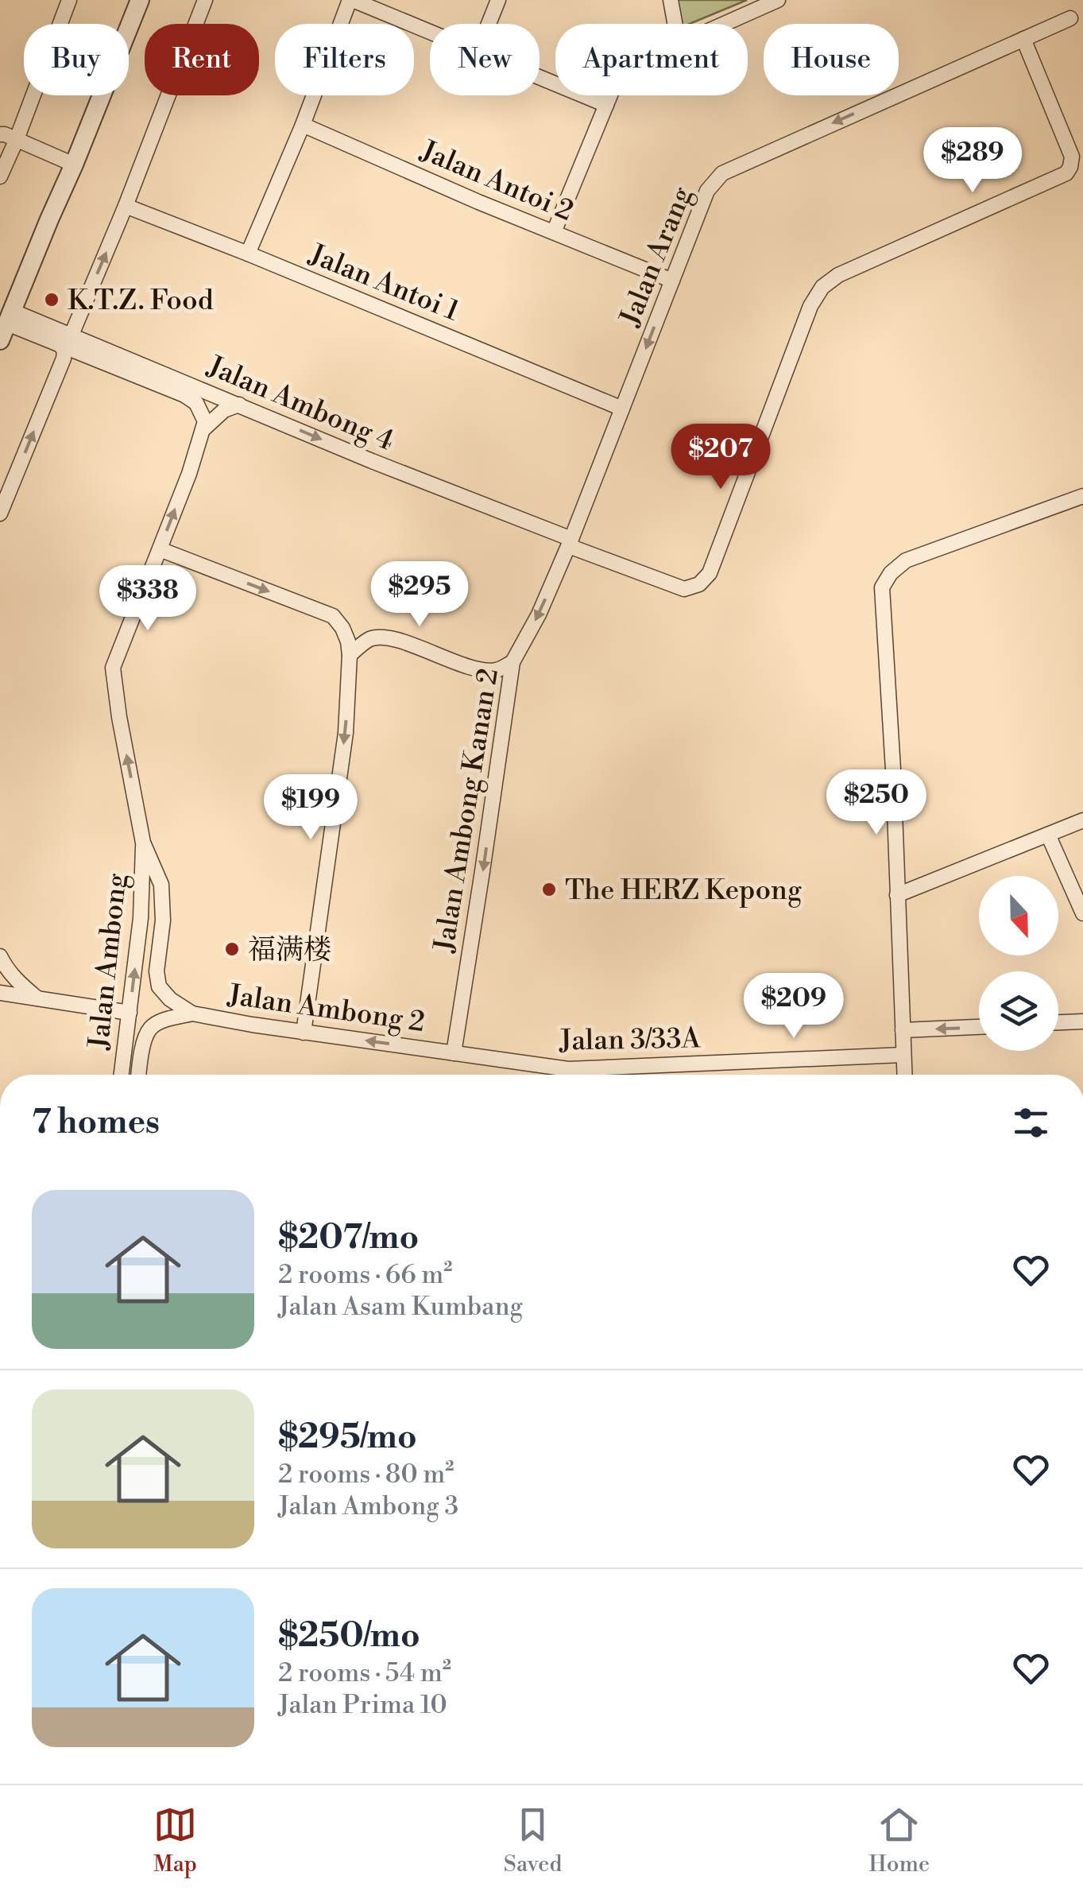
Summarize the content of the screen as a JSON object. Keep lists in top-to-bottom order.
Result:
{
  "streets": {
    "street": [
      "Jalan Antoi 2",
      "Jalan Arang",
      "Jalan Antoi 1",
      "Jalan Ambong 4",
      "Jalan Ambong Kanan 2",
      "Jalan Ambong",
      "Jalan Ambong 2",
      "Jalan 3/33A"
    ]
  },
  "crossings": [
    ["Jalan Antoi 2", "Jalan Arang"],
    ["Jalan Arang", "Jalan Antoi 1"],
    ["Jalan Arang", "Jalan Ambong 4"],
    ["Jalan Arang", "Jalan Ambong Kanan 2"],
    ["Jalan Ambong 4", "Jalan Ambong Kanan 2"],
    ["Jalan Ambong 4", "Jalan Ambong"],
    ["Jalan Ambong Kanan 2", "Jalan Ambong 2"],
    ["Jalan Ambong Kanan 2", "Jalan 3/33A"],
    ["Jalan Ambong", "Jalan Ambong 2"],
    ["Jalan Ambong 2", "Jalan 3/33A"]
  ],
  "one_way": [
    "Jalan Arang",
    "Jalan Ambong Kanan 2",
    "Jalan Ambong",
    "Jalan Ambong 2"
  ],
  "places": ["K.T.Z. Food", "The HERZ Kepong", "福满楼"],
  "north": "bottom",
  "page": {
    "chip": [
      "Buy",
      "Rent",
      "Filters",
      "New",
      "Apartment",
      "House"
    ],
    "price": [
      "$289",
      "$207",
      "$295",
      "$338",
      "$250",
      "$199",
      "$209"
    ],
    "heading": "7 homes",
    "list": [
      {
        "name": "$207/mo",
        "note": "2 rooms · 66 m² · Jalan Asam Kumbang"
      },
      {
        "name": "$295/mo",
        "note": "2 rooms · 80 m² · Jalan Ambong 3"
      },
      {
        "name": "$250/mo",
        "note": "2 rooms · 54 m² · Jalan Prima 10"
      }
    ],
    "tabs": ["Map", "Saved", "Home"]
  }
}
